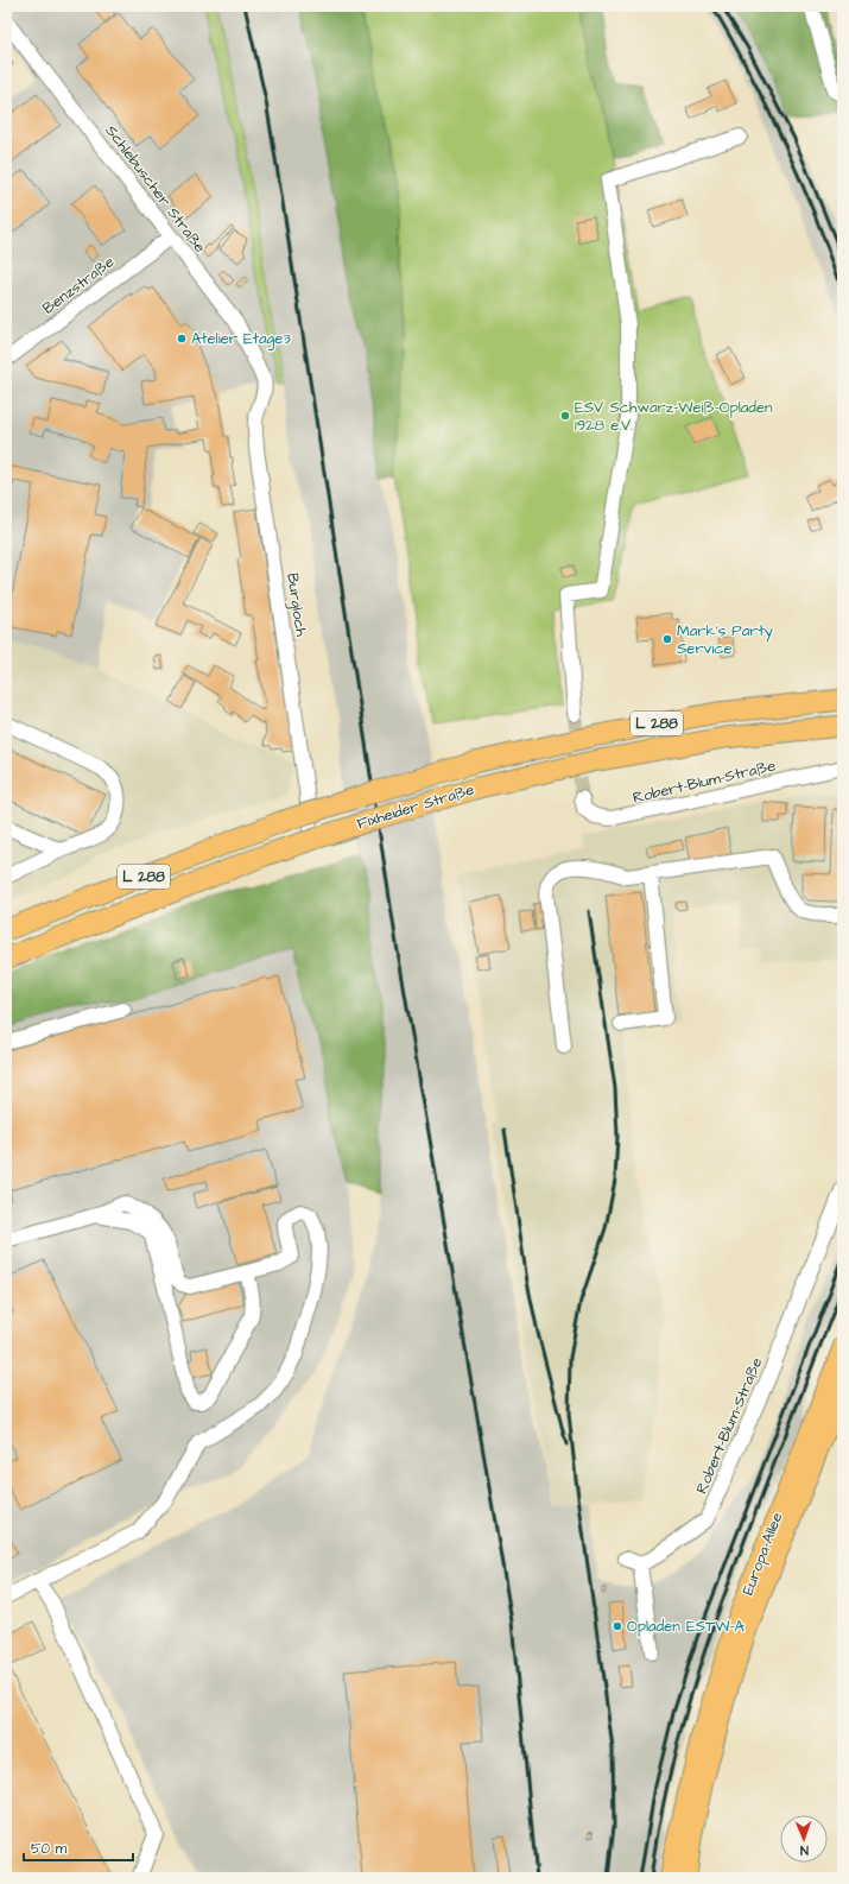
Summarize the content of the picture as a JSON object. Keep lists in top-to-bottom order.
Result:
{
  "streets": {
    "highway": ["L 288", "Fixheider Straße"],
    "main road": ["Europa-Allee"],
    "street": [
      "Schlebuscher Straße",
      "Benzstraße",
      "Burgloch",
      "Robert-Blum-Straße"
    ]
  },
  "crossings": [
    ["Schlebuscher Straße", "Benzstraße"],
    ["Schlebuscher Straße", "Burgloch"]
  ],
  "places": [
    "Atelier Etage3",
    "ESV Schwarz-Weiß-Opladen 1928 e.V.",
    "Mark's Party Service",
    "Opladen ESTW-A"
  ],
  "scale_bar": "50 m",
  "north": "bottom"
}
